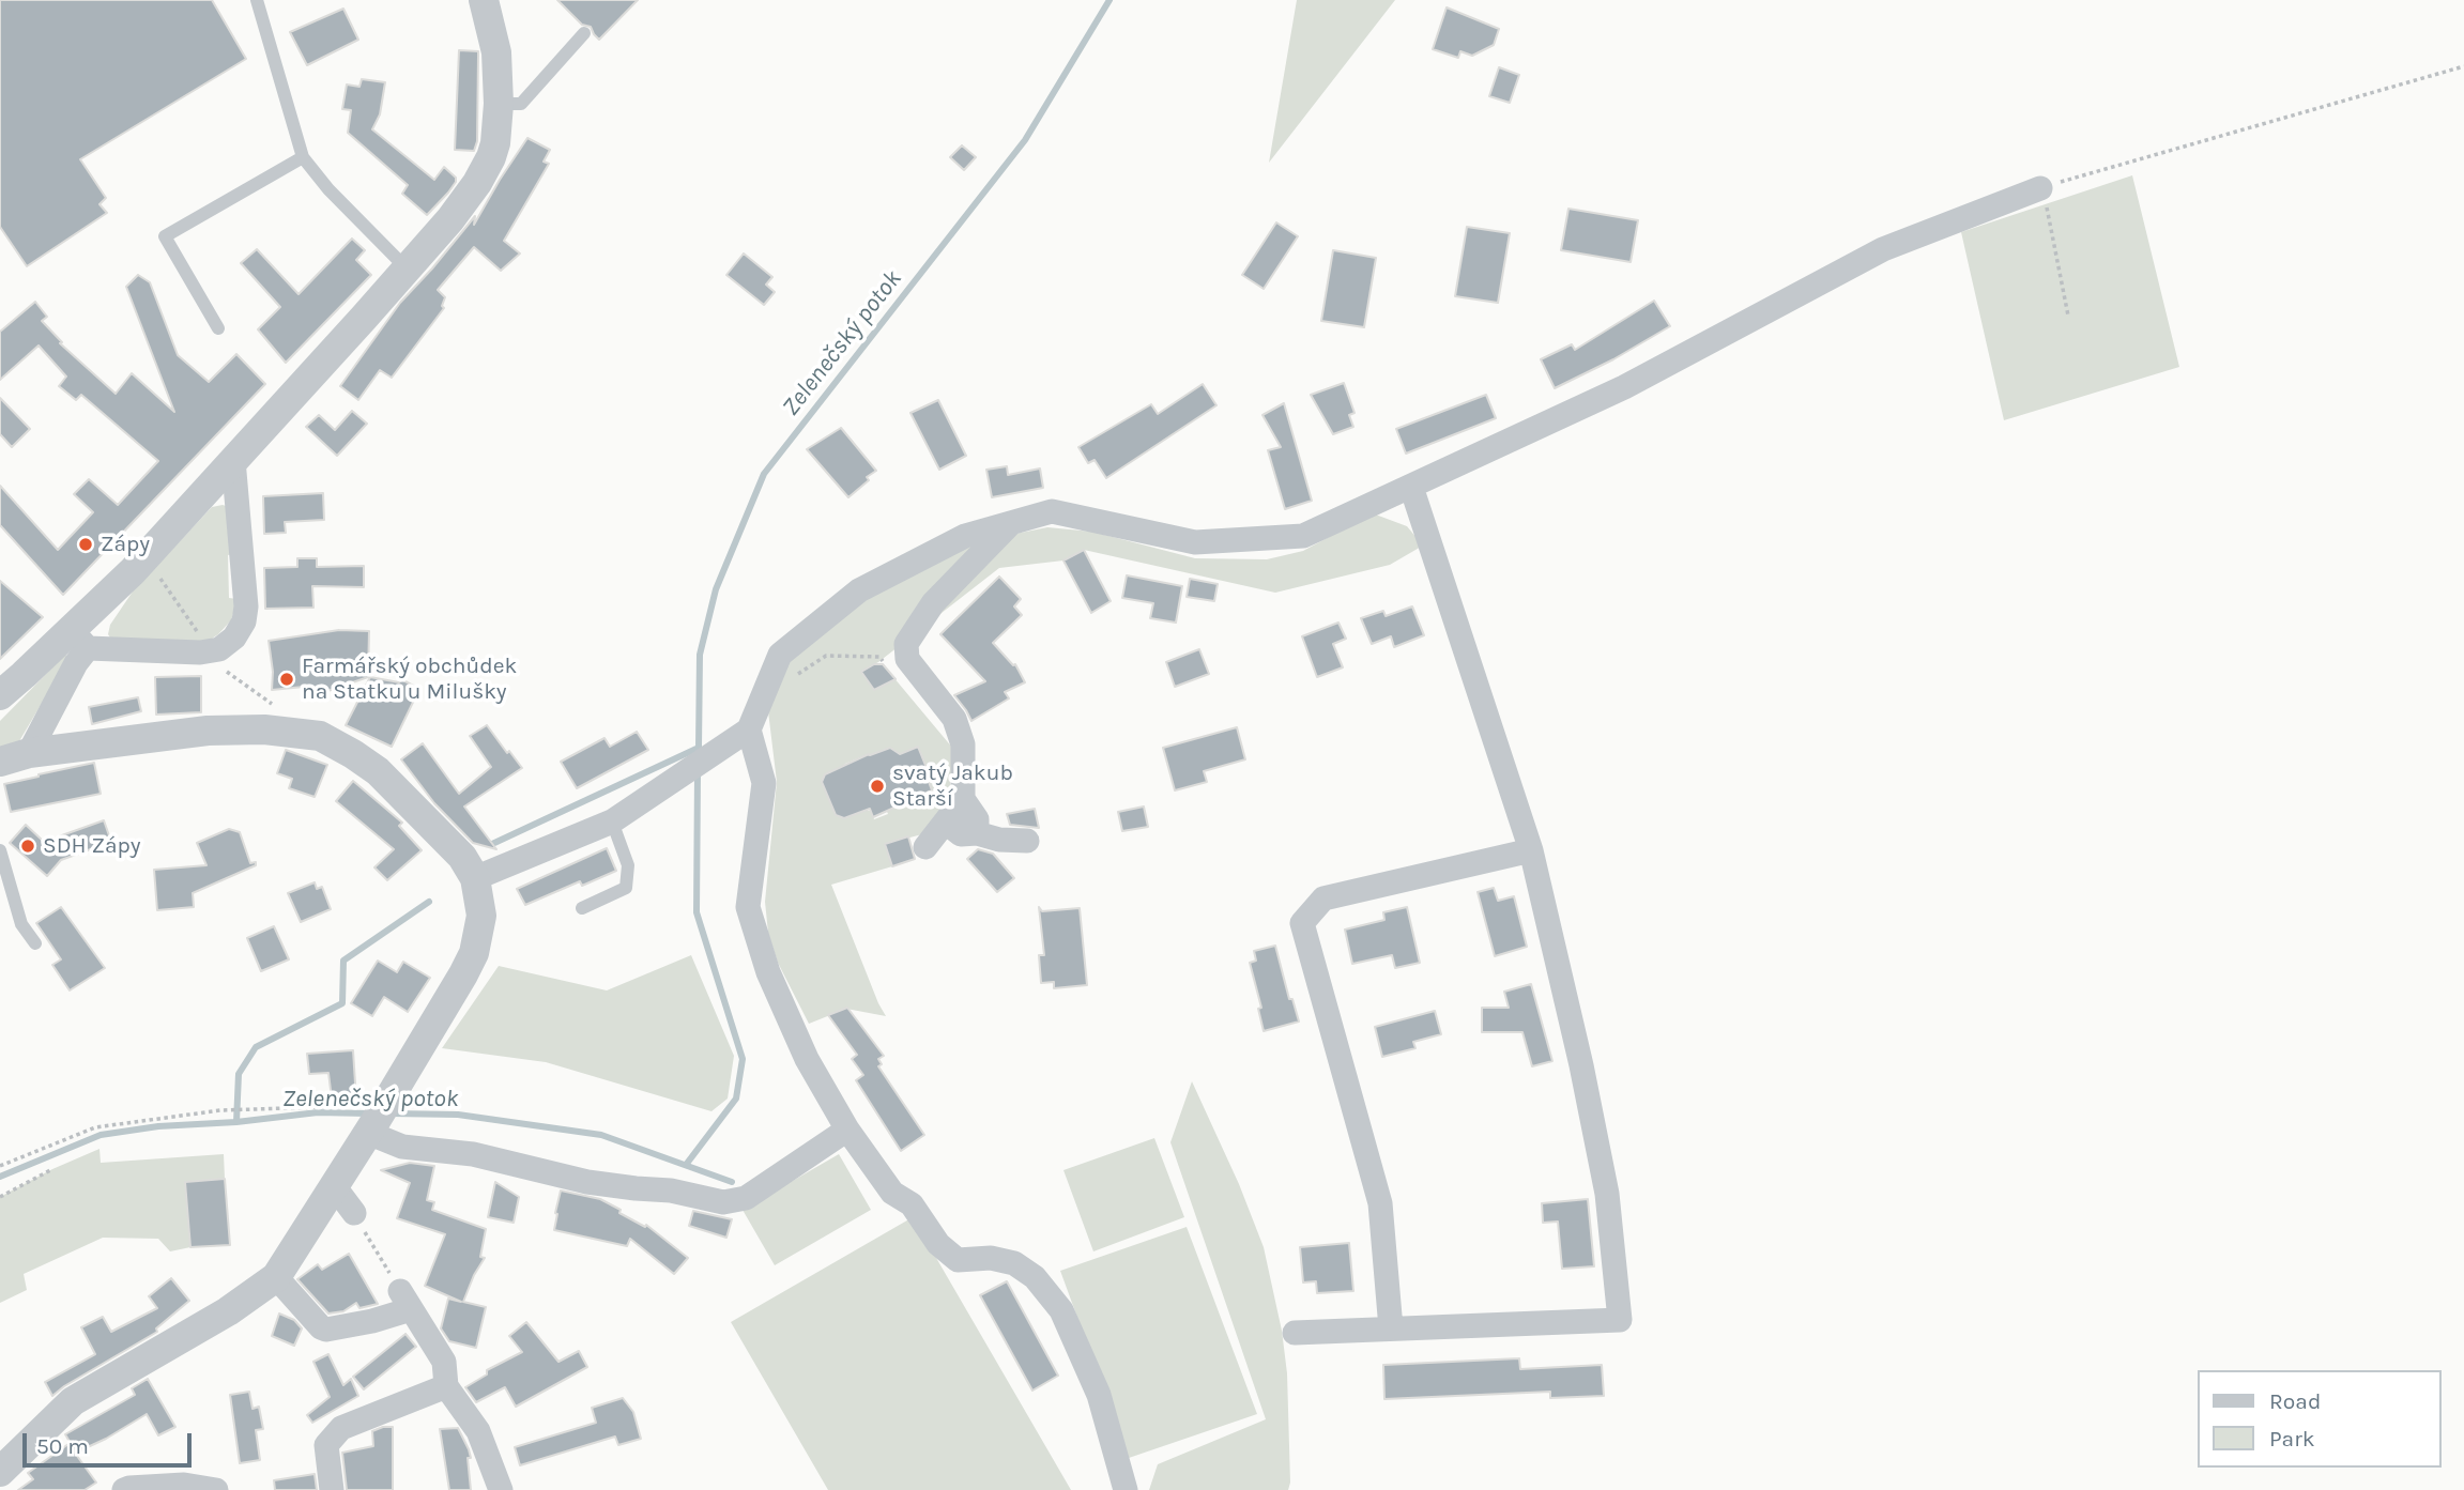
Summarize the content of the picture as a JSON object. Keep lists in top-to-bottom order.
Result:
{
  "water": ["Zelenečský potok"],
  "places": [
    "Zápy",
    "Farmářský obchůdek na Statku u Milušky",
    "svatý Jakub Starší",
    "SDH Zápy"
  ],
  "legend": ["Road", "Park"],
  "scale_bar": "50 m"
}
